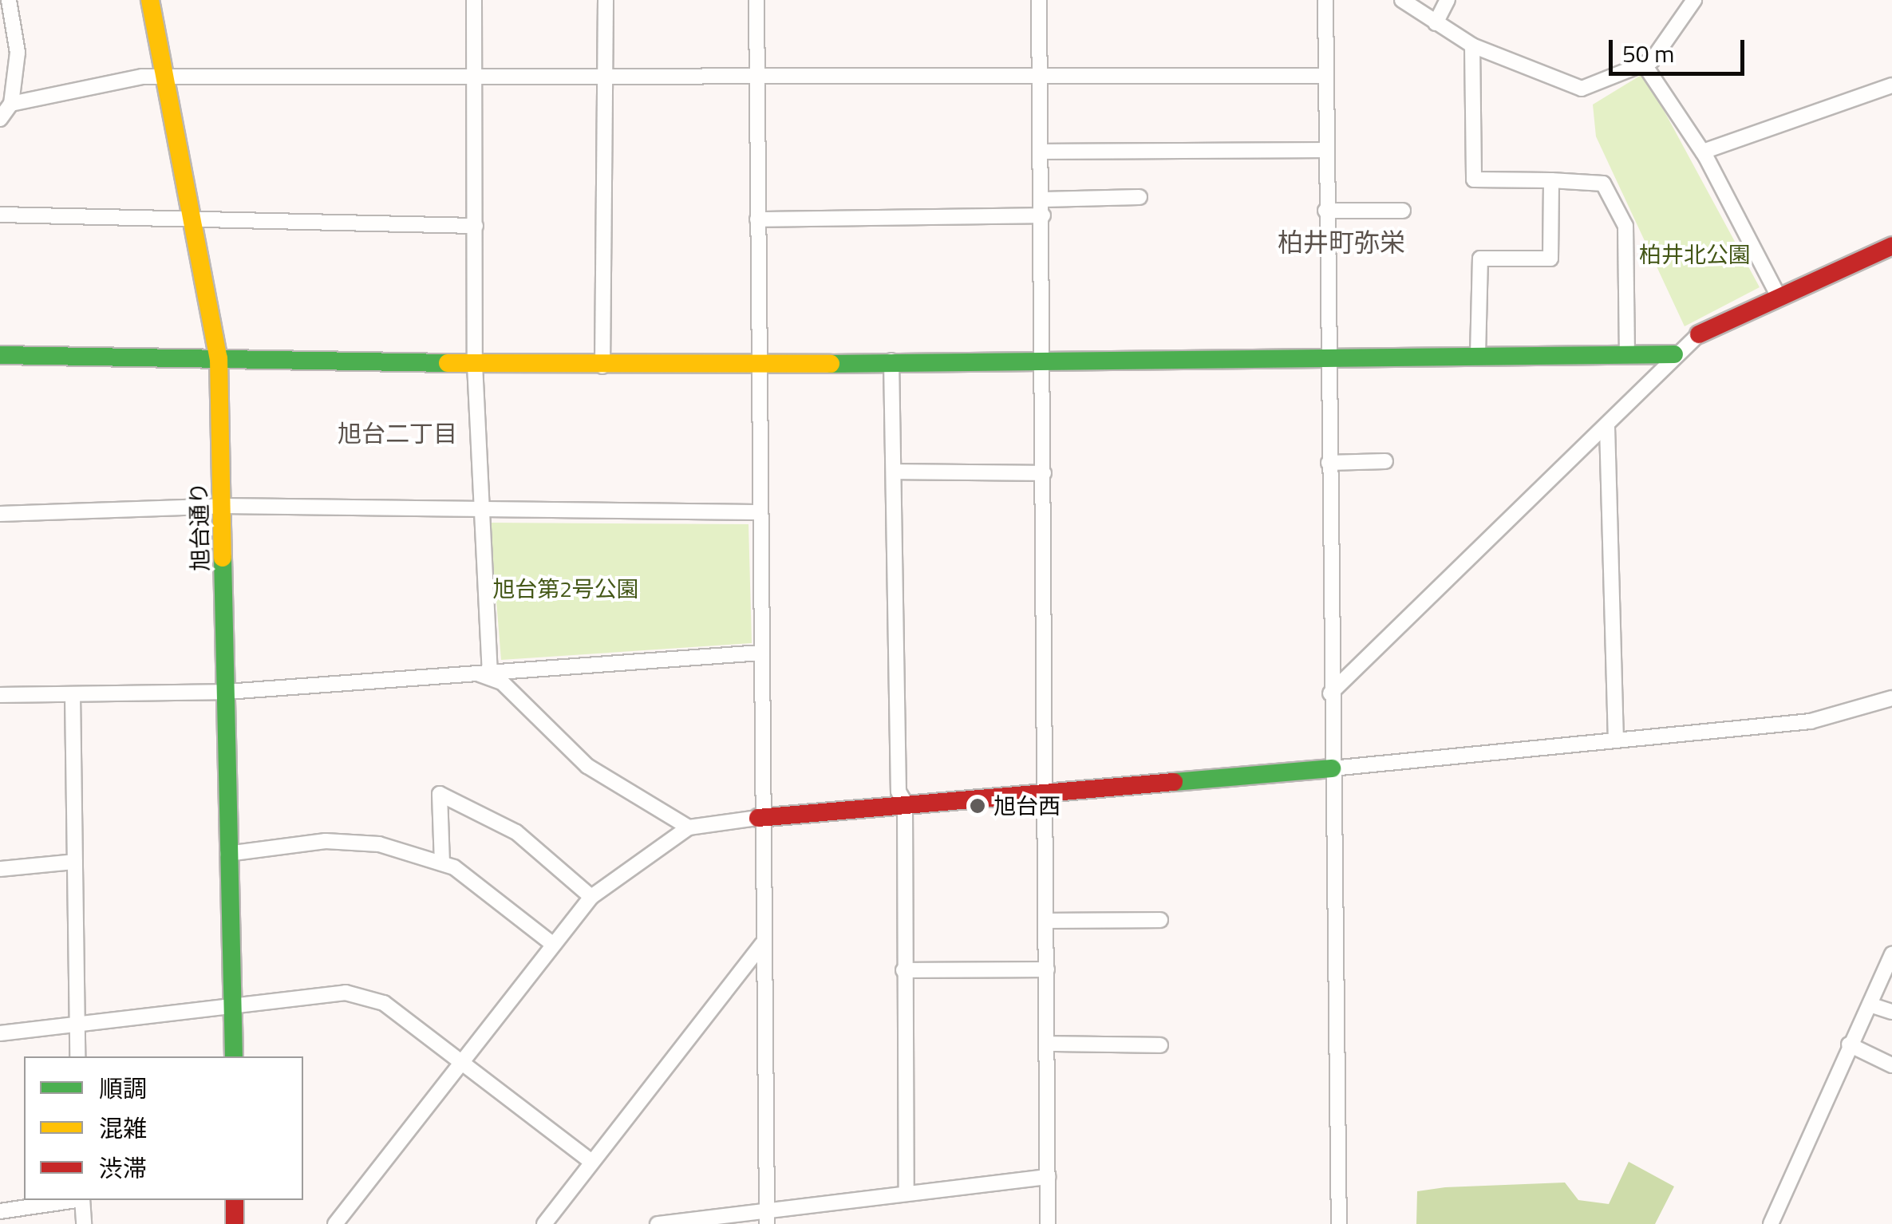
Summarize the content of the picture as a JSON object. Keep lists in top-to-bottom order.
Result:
{
  "streets": {
    "street": ["旭台通り"]
  },
  "districts": ["柏井町弥栄", "旭台二丁目"],
  "parks": ["柏井北公園", "旭台第2号公園"],
  "places": ["旭台西"],
  "legend": ["順調", "混雑", "渋滞"],
  "scale_bar": "50 m"
}
